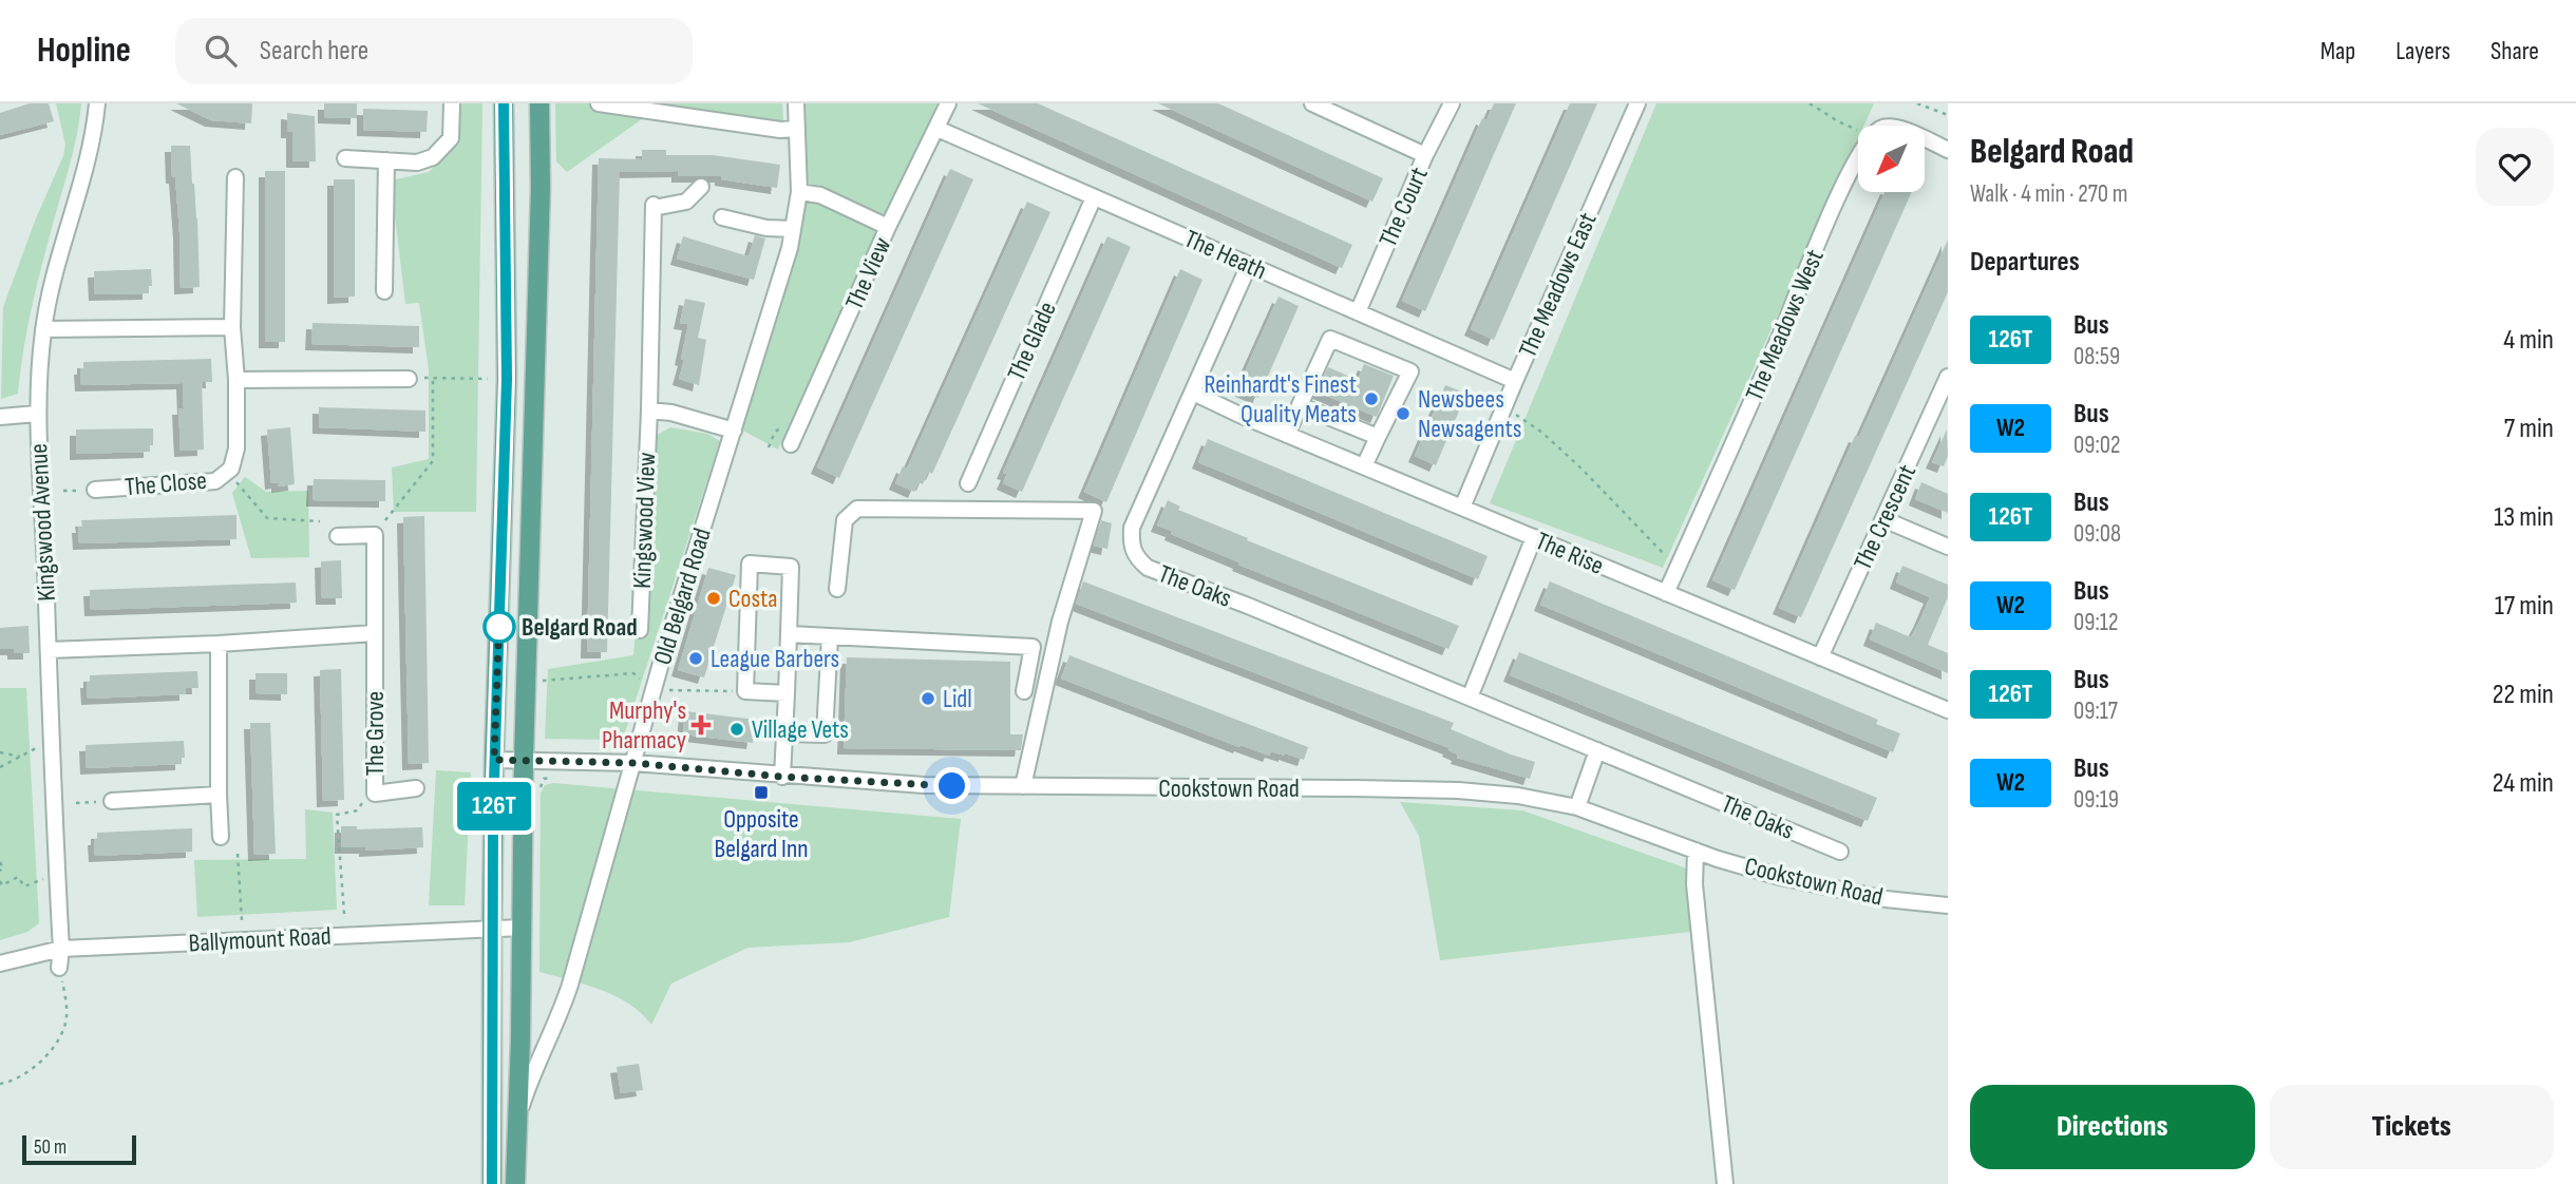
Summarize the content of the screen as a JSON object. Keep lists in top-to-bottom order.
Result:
{
  "streets": {
    "street": [
      "The Court",
      "The Heath",
      "The View",
      "The Meadows East",
      "The Meadows West",
      "The Glade",
      "The Close",
      "The Crescent",
      "Kingswood View",
      "Kingswood Avenue",
      "The Rise",
      "The Oaks",
      "Old Belgard Road",
      "The Grove",
      "Cookstown Road",
      "Ballymount Road"
    ]
  },
  "crossings": [
    ["The Court", "The Heath"],
    ["The Heath", "The View"],
    ["The Heath", "The Meadows East"],
    ["The Heath", "The Glade"],
    ["The Heath", "The Oaks"],
    ["The Meadows East", "The Rise"],
    ["The Meadows West", "The Rise"],
    ["The Crescent", "The Rise"],
    ["Kingswood Avenue", "Ballymount Road"],
    ["The Rise", "The Oaks"],
    ["Old Belgard Road", "Cookstown Road"]
  ],
  "places": {
    "other": [
      "Reinhardt's Finest Quality Meats",
      "Newsbees Newsagents",
      "Costa",
      "Belgard Road",
      "League Barbers",
      "Lidl",
      "Village Vets"
    ],
    "health": ["Murphy's Pharmacy"],
    "transit": ["Opposite Belgard Inn"]
  },
  "lines": ["bus line 126T"],
  "scale_bar": "50 m",
  "north": "bottom left",
  "page": {
    "header": "Hopline",
    "search": "Search here",
    "nav": ["Map", "Layers", "Share"],
    "on_map": "126T",
    "heading": [
      ["Belgard Road", "Walk · 4 min · 270 m"],
      "Departures"
    ],
    "list": [
      {
        "mark": "126T",
        "name": "Bus",
        "note": "08:59",
        "value": "4 min"
      },
      {
        "mark": "W2",
        "name": "Bus",
        "note": "09:02",
        "value": "7 min"
      },
      {
        "mark": "126T",
        "name": "Bus",
        "note": "09:08",
        "value": "13 min"
      },
      {
        "mark": "W2",
        "name": "Bus",
        "note": "09:12",
        "value": "17 min"
      },
      {
        "mark": "126T",
        "name": "Bus",
        "note": "09:17",
        "value": "22 min"
      },
      {
        "mark": "W2",
        "name": "Bus",
        "note": "09:19",
        "value": "24 min"
      }
    ],
    "buttons": ["Directions", "Tickets"],
    "scale": "50 m"
  }
}
